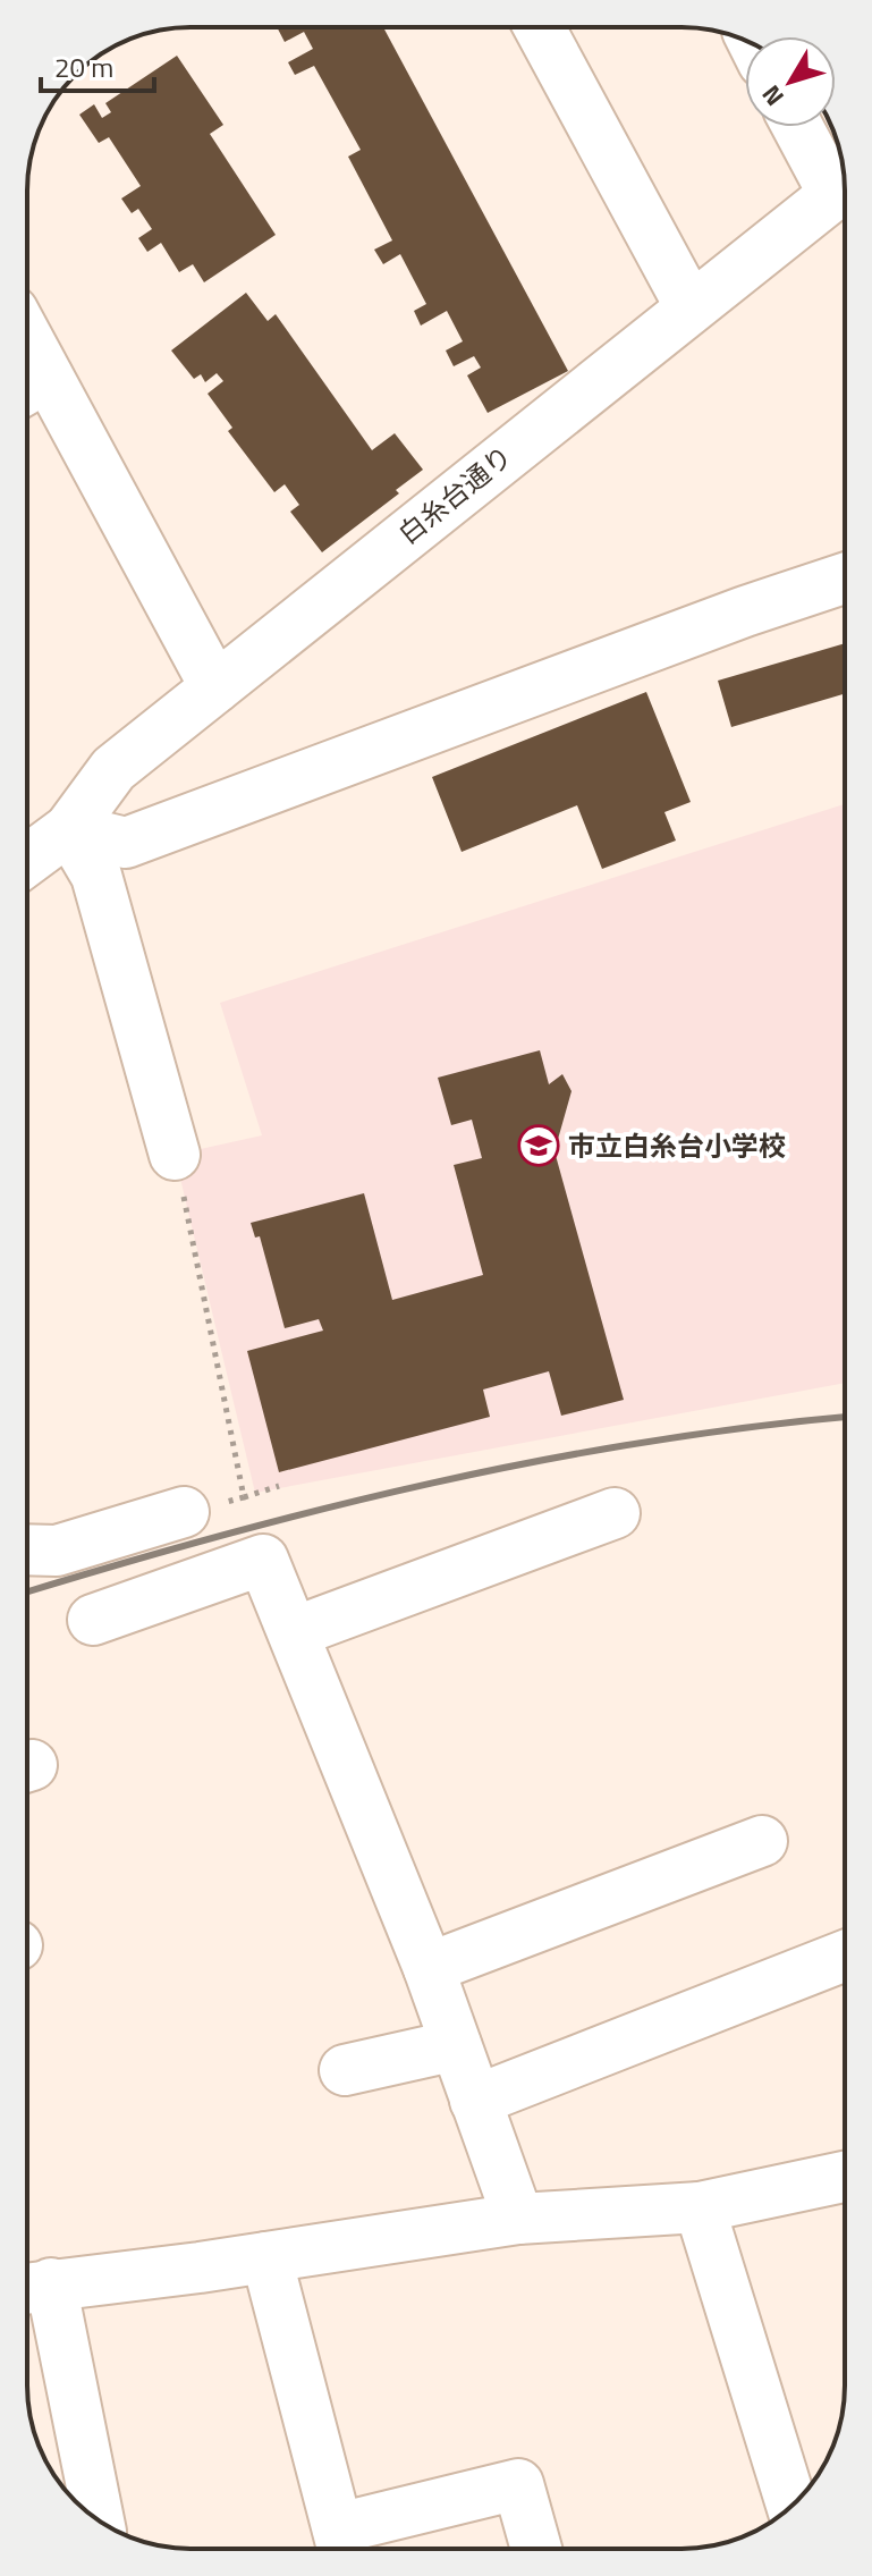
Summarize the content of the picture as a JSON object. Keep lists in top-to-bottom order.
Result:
{
  "streets": {
    "street": ["白糸台通り"]
  },
  "places": {
    "school or university": ["市立白糸台小学校"]
  },
  "scale_bar": "20 m",
  "north": "bottom left"
}
